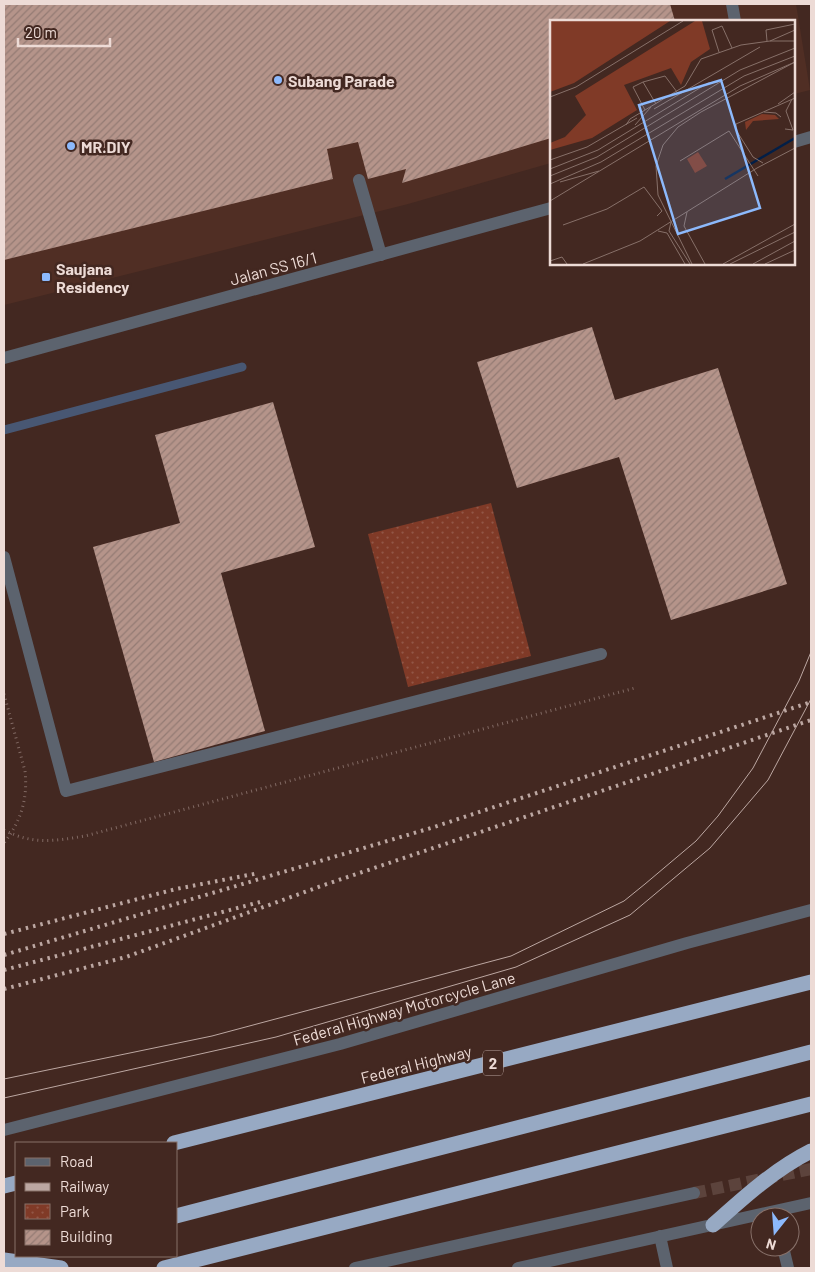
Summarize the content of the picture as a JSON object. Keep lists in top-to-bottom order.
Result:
{
  "streets": {
    "highway": ["2", "Federal Highway"],
    "street": ["Jalan SS 16/1", "Federal Highway Motorcycle Lane"]
  },
  "places": {
    "other": ["Subang Parade", "MR.DIY"],
    "transit": ["Saujana Residency"]
  },
  "legend": [
    "Road",
    "Railway",
    "Park",
    "Building"
  ],
  "scale_bar": "20 m",
  "north": "bottom"
}
